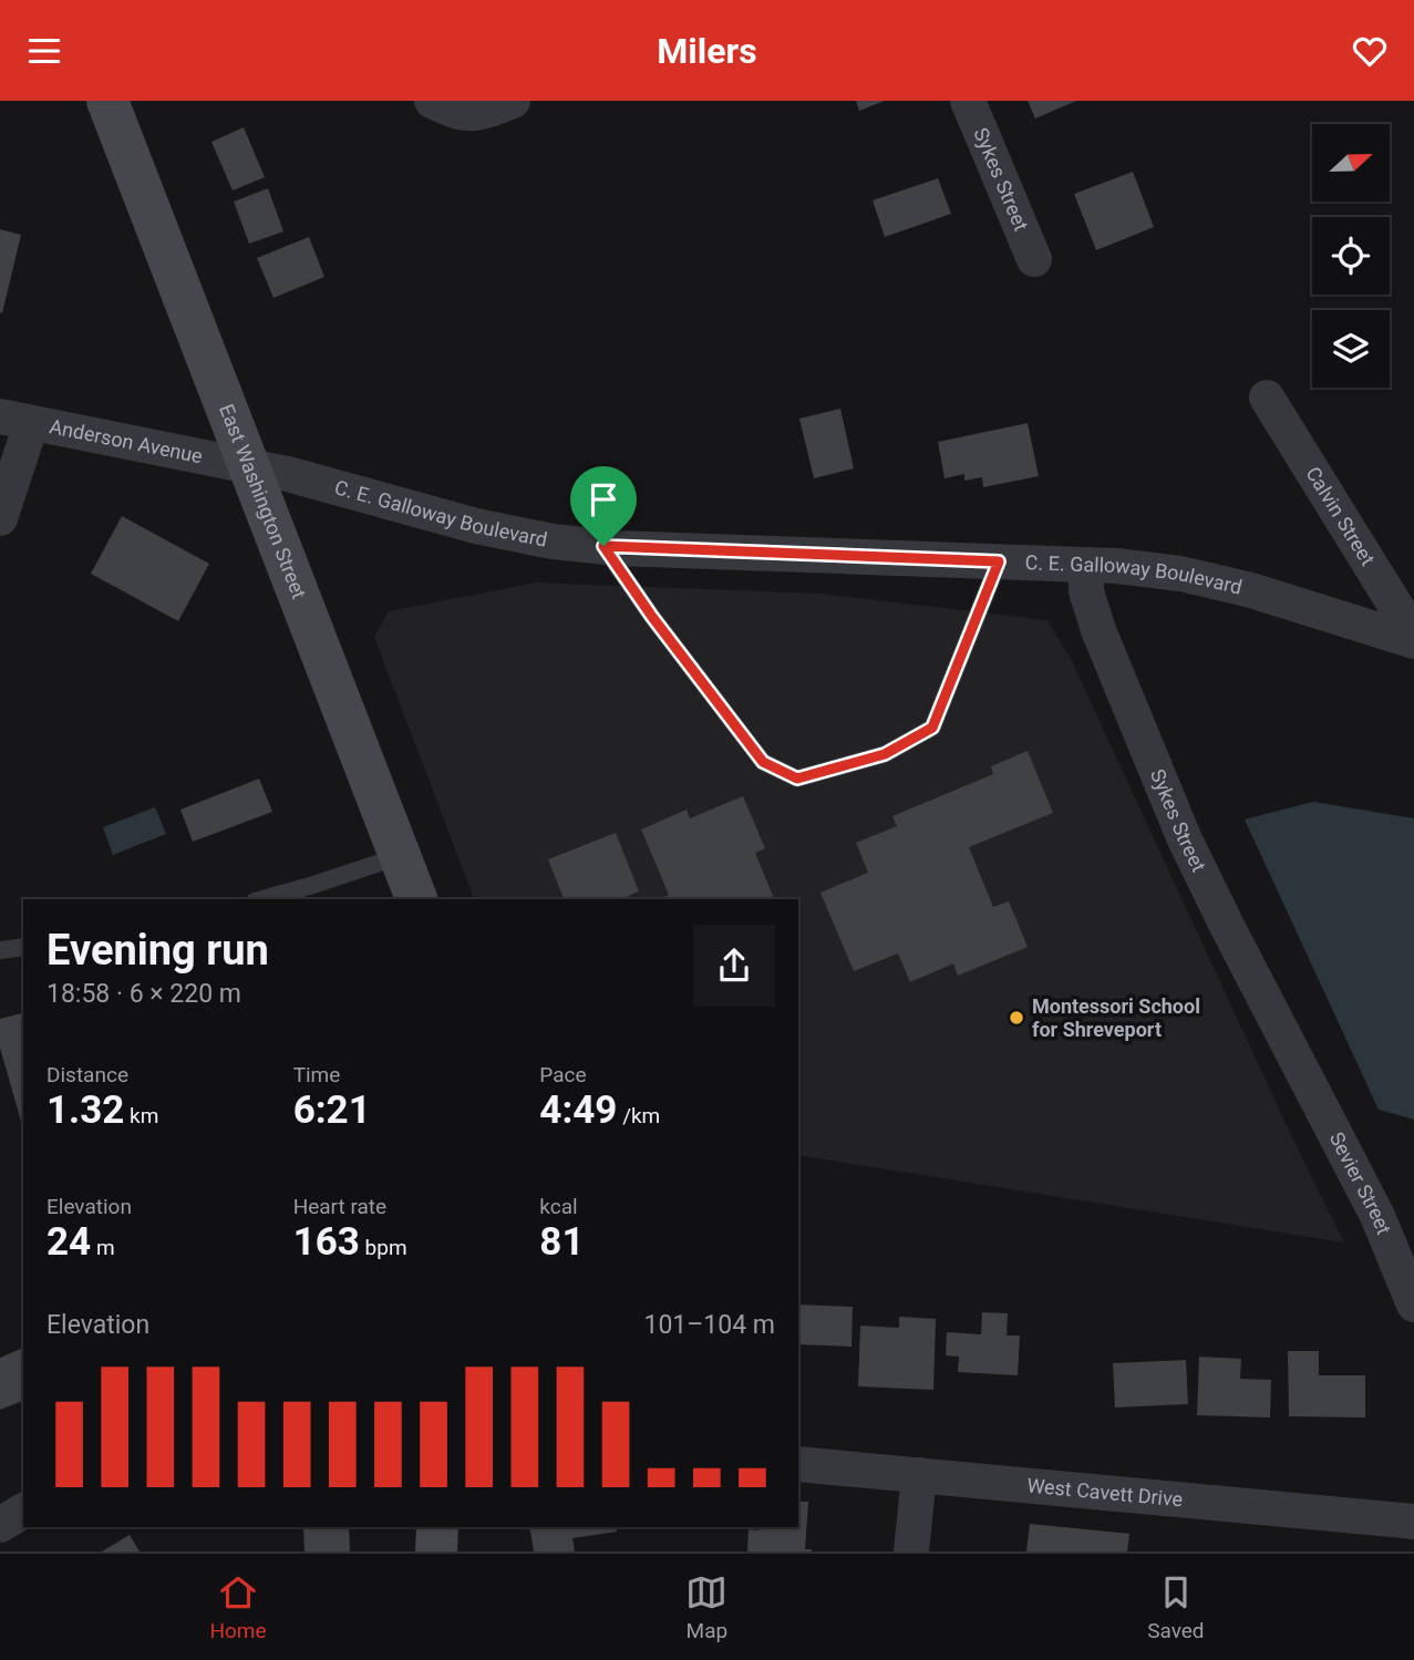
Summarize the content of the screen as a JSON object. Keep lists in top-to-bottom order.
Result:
{
  "streets": {
    "street": [
      "Sykes Street",
      "Anderson Avenue",
      "East Washington Street",
      "C. E. Galloway Boulevard",
      "Calvin Street",
      "Sevier Street",
      "West Cavett Drive"
    ]
  },
  "crossings": [
    ["Sykes Street", "C. E. Galloway Boulevard"],
    ["Sykes Street", "Sevier Street"],
    ["Anderson Avenue", "East Washington Street"],
    ["Anderson Avenue", "C. E. Galloway Boulevard"],
    ["East Washington Street", "C. E. Galloway Boulevard"],
    ["C. E. Galloway Boulevard", "Calvin Street"]
  ],
  "places": ["Montessori School for Shreveport"],
  "north": "right",
  "page": {
    "header": "Milers",
    "heading": ["Evening run", "18:58 · 6 × 220 m"],
    "stats": [
      ["Distance", "1.32 km"],
      ["Time", "6:21"],
      ["Pace", "4:49 /km"],
      ["Elevation", "24 m"],
      ["Heart rate", "163 bpm"],
      ["kcal", "81"]
    ],
    "chart": ["Elevation", "101–104 m"],
    "tabs": ["Home", "Map", "Saved"]
  }
}
